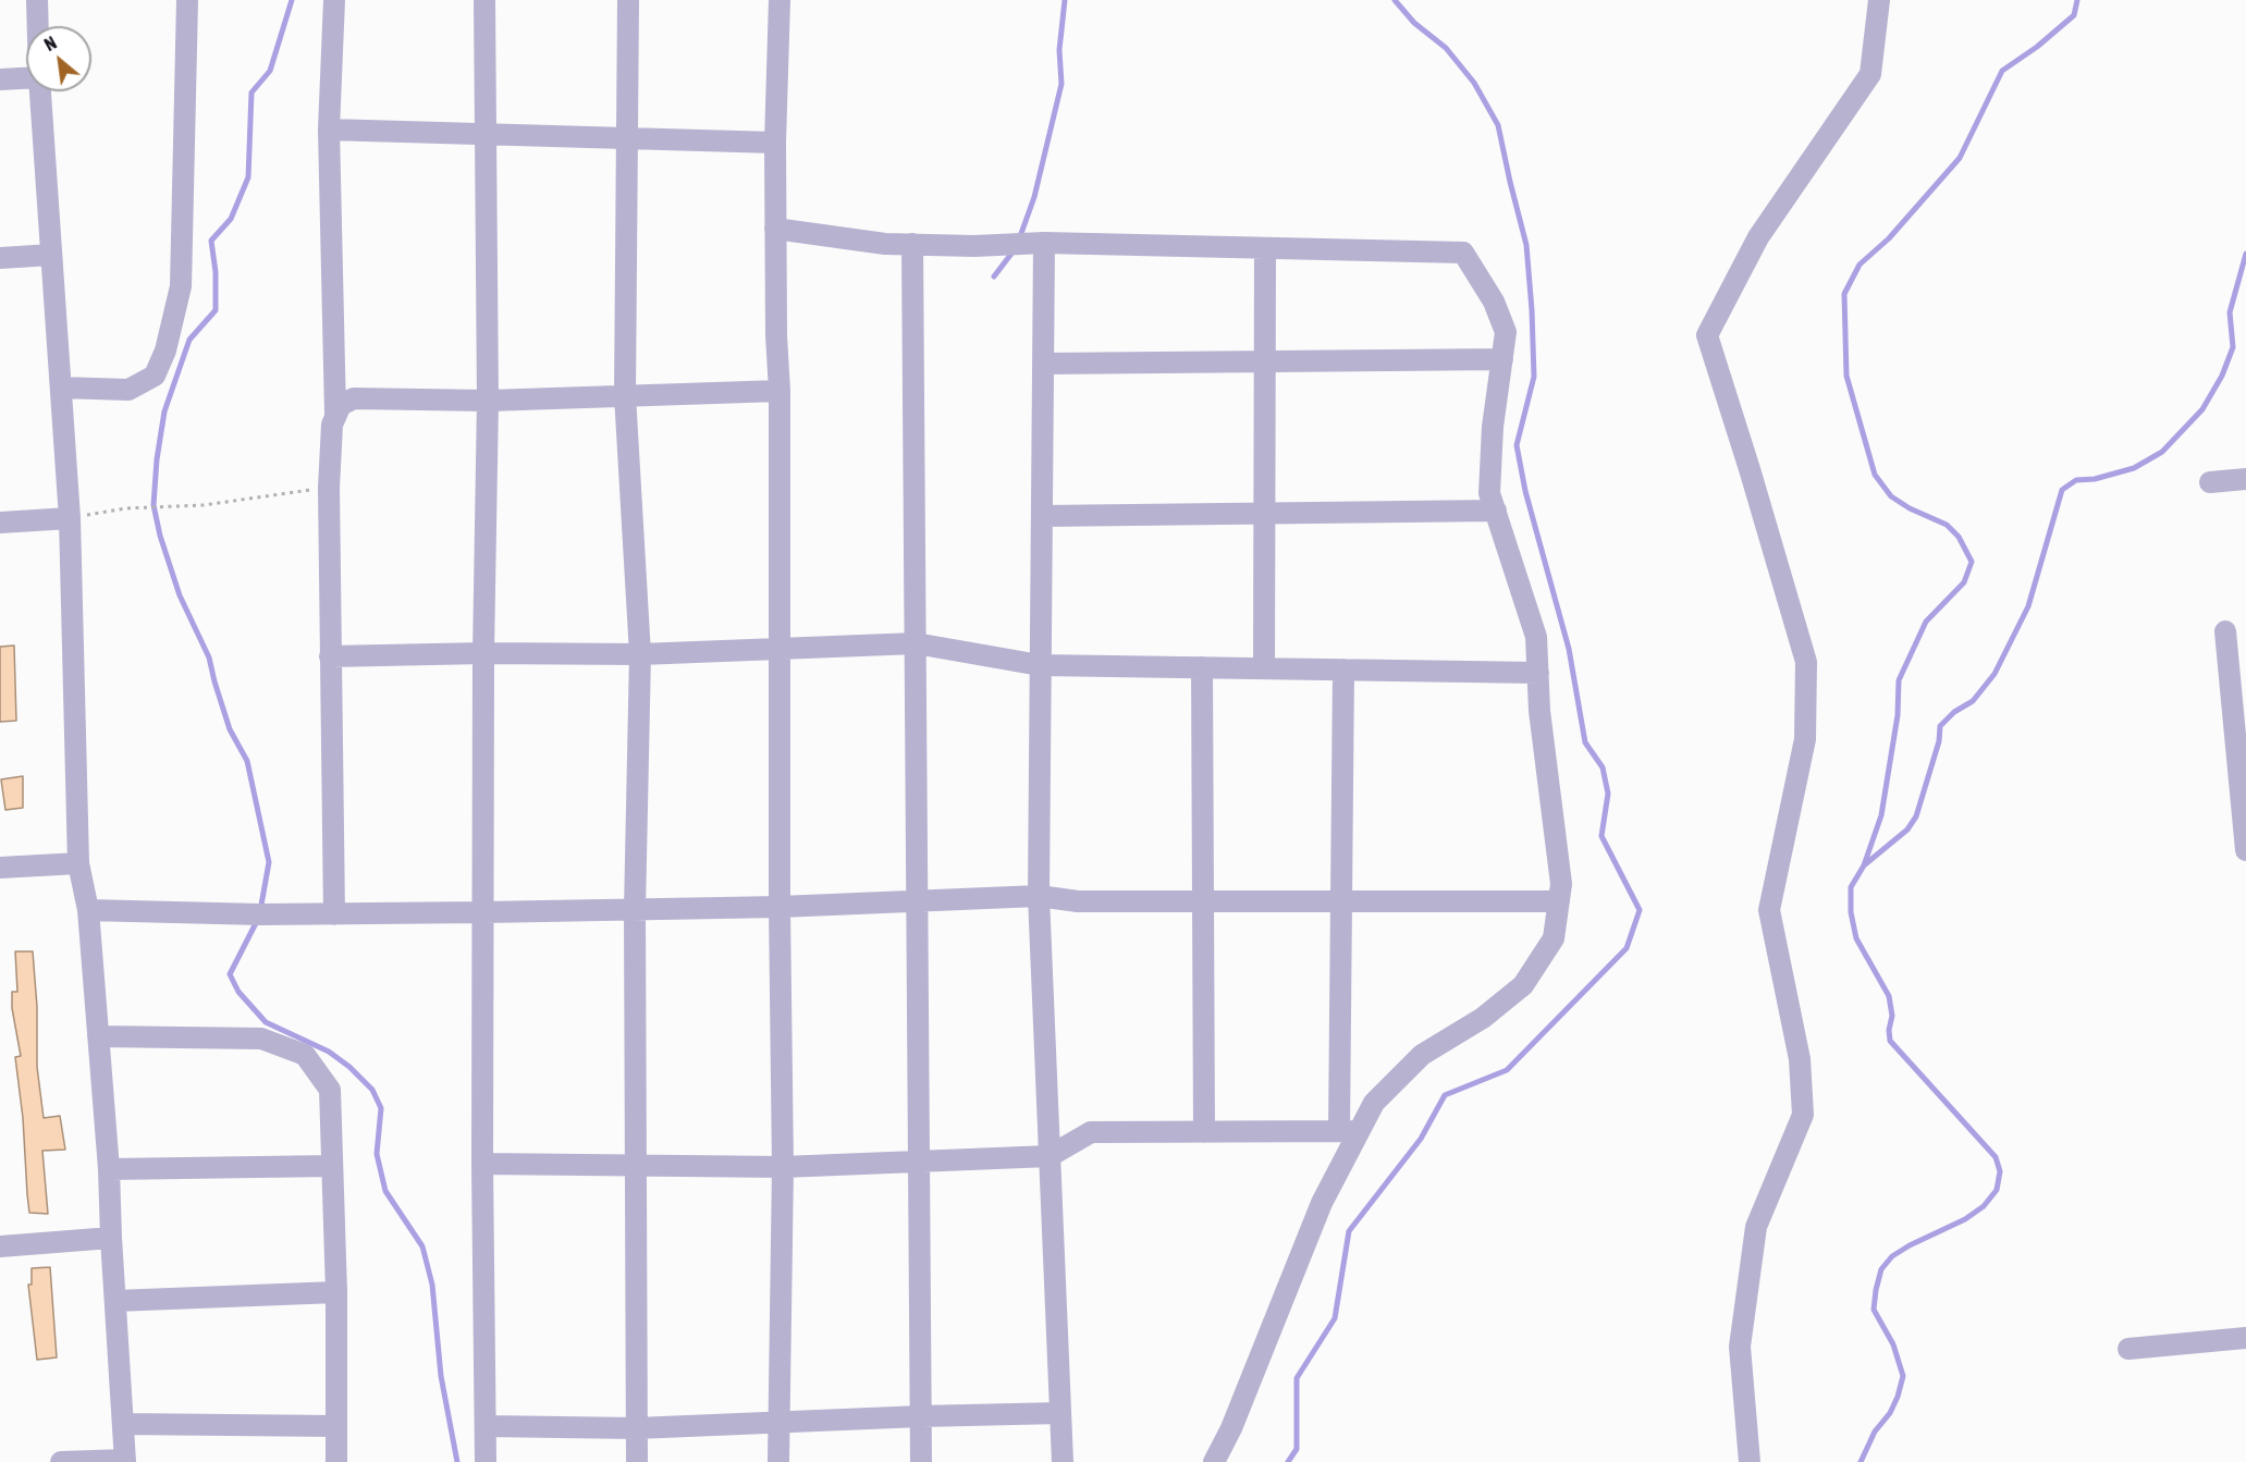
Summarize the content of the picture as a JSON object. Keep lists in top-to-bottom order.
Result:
{
  "north": "top left"
}
